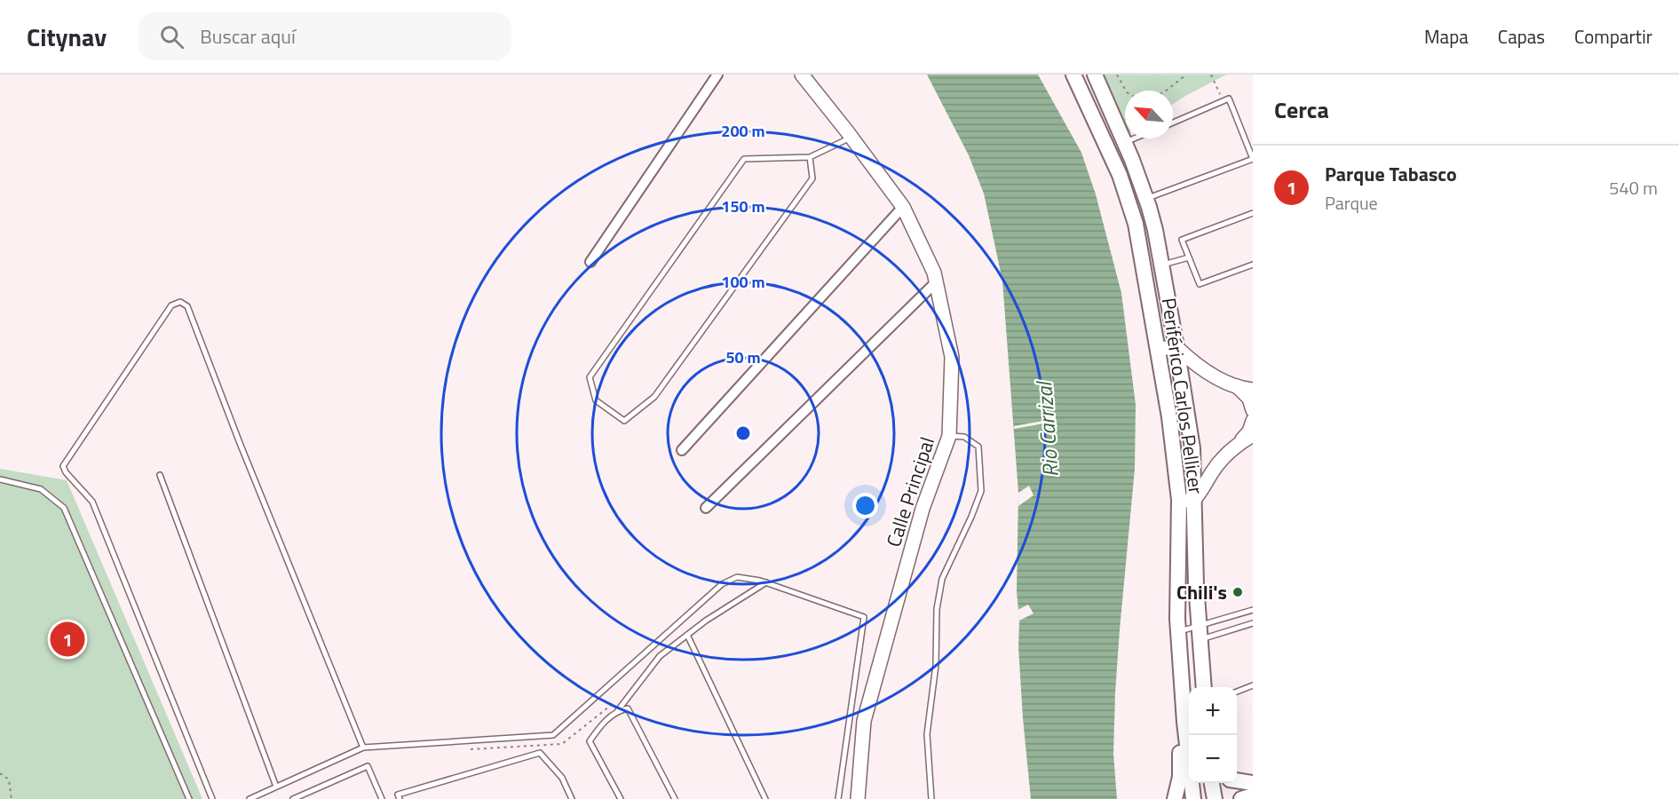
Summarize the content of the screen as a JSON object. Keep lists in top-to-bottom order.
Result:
{
  "streets": {
    "main road": ["Periférico Carlos Pellicer", "Calle Principal"]
  },
  "water": ["Rio Carrizal"],
  "places": ["Chili's"],
  "north": "top left",
  "page": {
    "header": "Citynav",
    "search": "Buscar aquí",
    "nav": ["Mapa", "Capas", "Compartir"],
    "heading": "Cerca",
    "list": [
      {
        "mark": "1",
        "name": "Parque Tabasco",
        "note": "Parque",
        "value": "540 m"
      }
    ],
    "pins": "1",
    "map_buttons": ["+", "−"]
  },
  "rings": [
    "200 m",
    "150 m",
    "100 m",
    "50 m"
  ]
}
